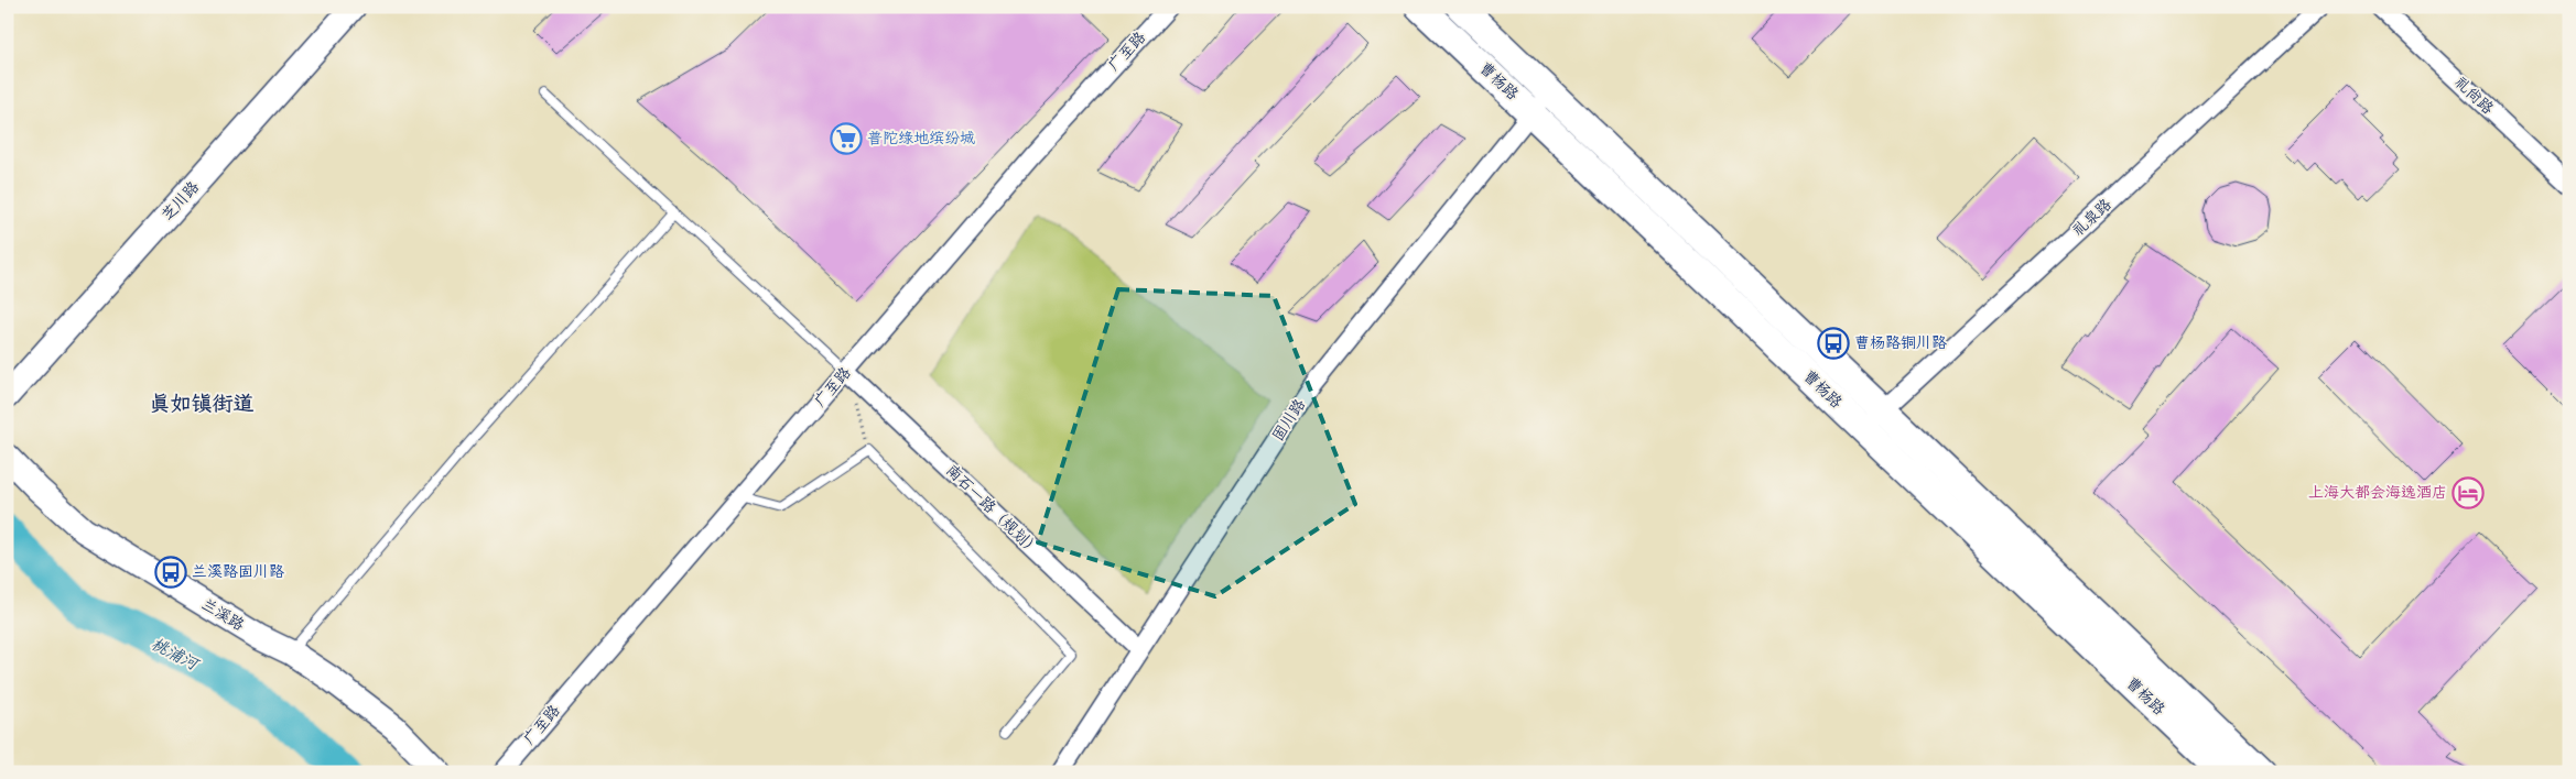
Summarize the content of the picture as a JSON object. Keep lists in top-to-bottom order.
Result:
{
  "streets": {
    "main road": ["曹杨路"],
    "street": [
      "广至路",
      "礼尚路",
      "芝川路",
      "礼泉路",
      "固川路",
      "南石一路（规划）",
      "兰溪路"
    ]
  },
  "crossings": [
    ["广至路", "南石一路（规划）"],
    ["曹杨路", "礼泉路"],
    ["曹杨路", "固川路"],
    ["固川路", "南石一路（规划）"]
  ],
  "districts": ["真如镇街道"],
  "water": ["桃浦河"],
  "places": {
    "supermarket": ["普陀绿地缤纷城"],
    "bus stop": ["曹杨路铜川路", "兰溪路固川路"],
    "hotel": ["上海大都会海逸酒店"]
  }
}
